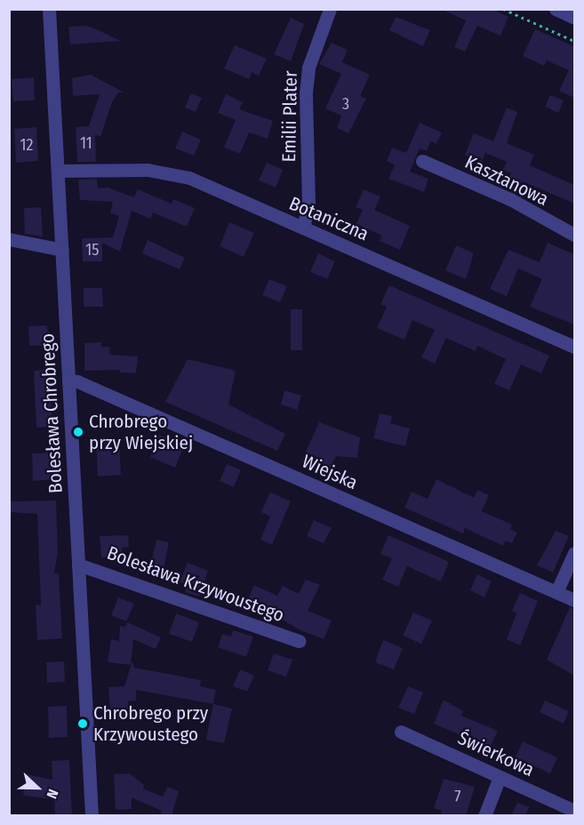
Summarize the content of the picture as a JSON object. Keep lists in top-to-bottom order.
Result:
{
  "streets": {
    "street": [
      "Emilii Plater",
      "Kasztanowa",
      "Botaniczna",
      "Bolesława Chrobrego",
      "Wiejska",
      "Bolesława Krzywoustego",
      "Świerkowa"
    ]
  },
  "crossings": [
    ["Emilii Plater", "Botaniczna"],
    ["Botaniczna", "Bolesława Chrobrego"],
    ["Bolesława Chrobrego", "Wiejska"],
    ["Bolesława Chrobrego", "Bolesława Krzywoustego"]
  ],
  "places": ["Chrobrego przy Wiejskiej", "Chrobrego przy Krzywoustego"],
  "house_numbers": [
    "3",
    "11",
    "12",
    "15",
    "7"
  ],
  "north": "right"
}
